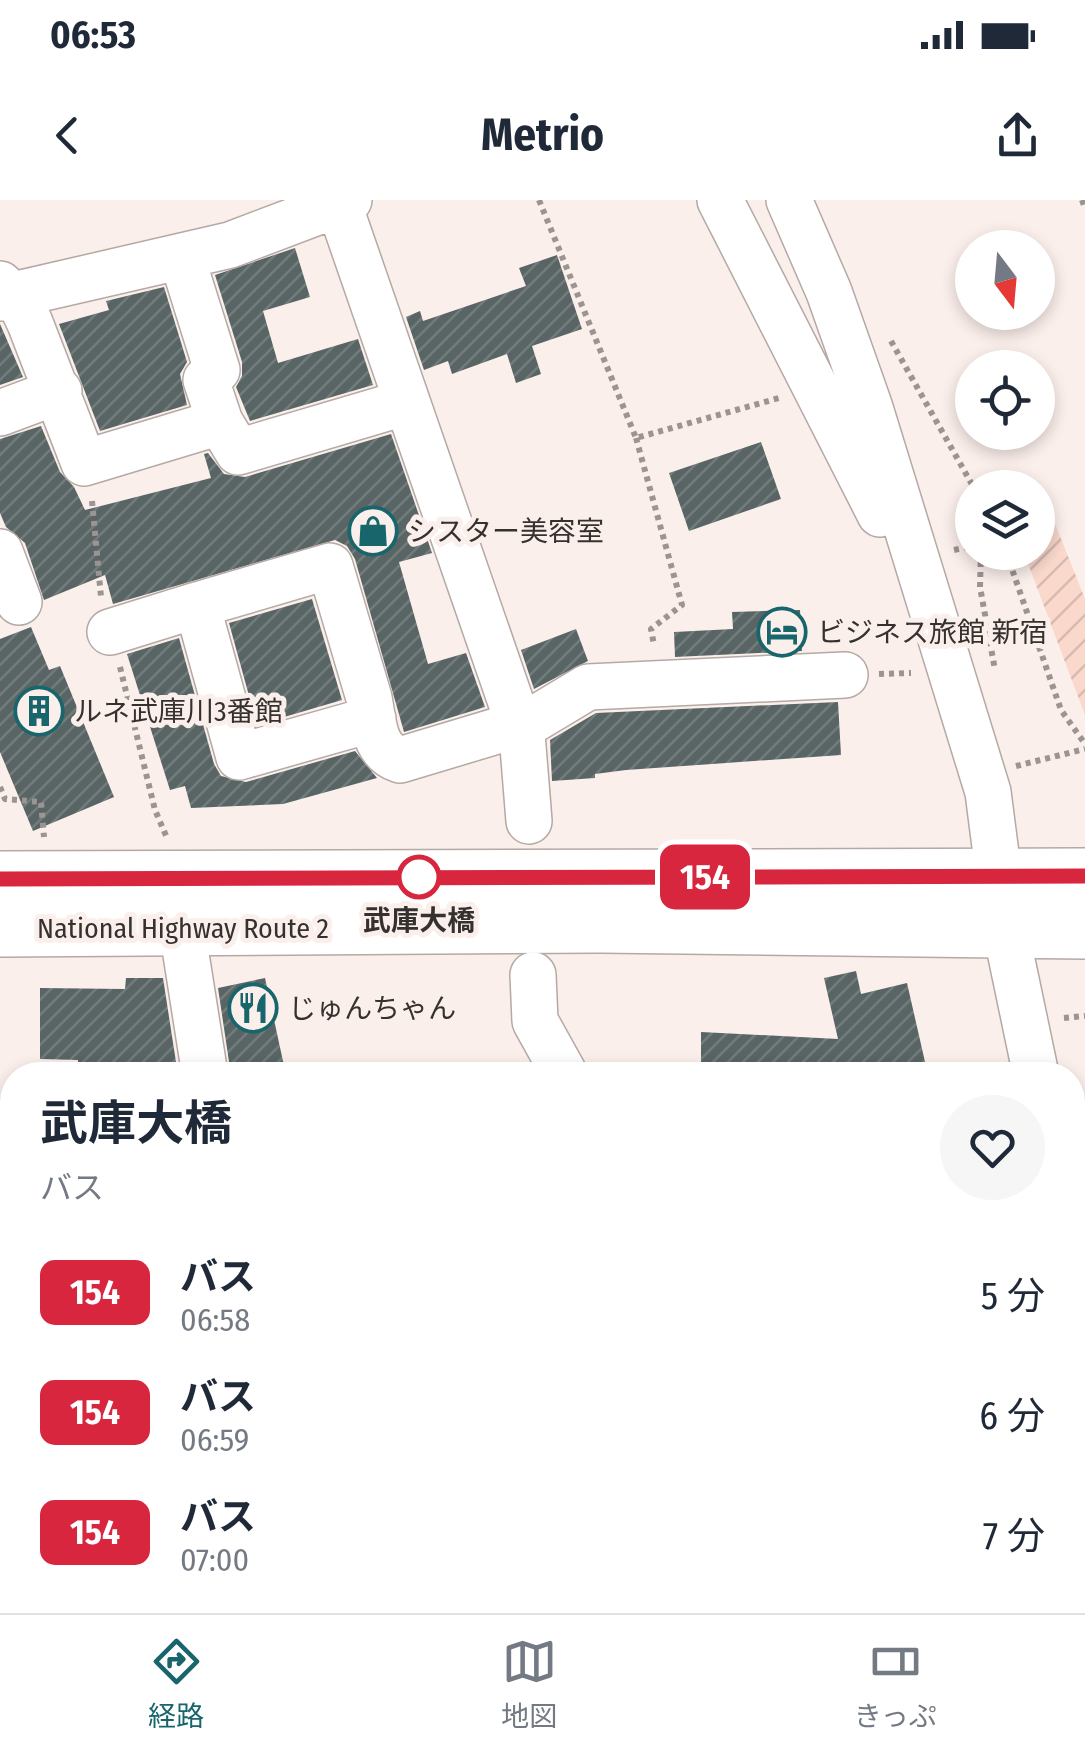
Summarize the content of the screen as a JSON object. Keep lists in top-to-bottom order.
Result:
{
  "streets": {
    "highway": ["National Highway Route 2"]
  },
  "places": {
    "shop": ["シスター美容室"],
    "hotel": ["ビジネス旅館 新宿"],
    "building": ["ルネ武庫川3番館"],
    "other": ["武庫大橋"],
    "restaurant": ["じゅんちゃん"]
  },
  "lines": ["bus line 154"],
  "north": "bottom",
  "page": {
    "status": "06:53",
    "header": "Metrio",
    "on_map": "154",
    "heading": ["武庫大橋", "バス"],
    "list": [
      {
        "mark": "154",
        "name": "バス",
        "note": "06:58",
        "value": "5 分"
      },
      {
        "mark": "154",
        "name": "バス",
        "note": "06:59",
        "value": "6 分"
      },
      {
        "mark": "154",
        "name": "バス",
        "note": "07:00",
        "value": "7 分"
      }
    ],
    "tabs": ["経路", "地図", "きっぷ"]
  }
}
